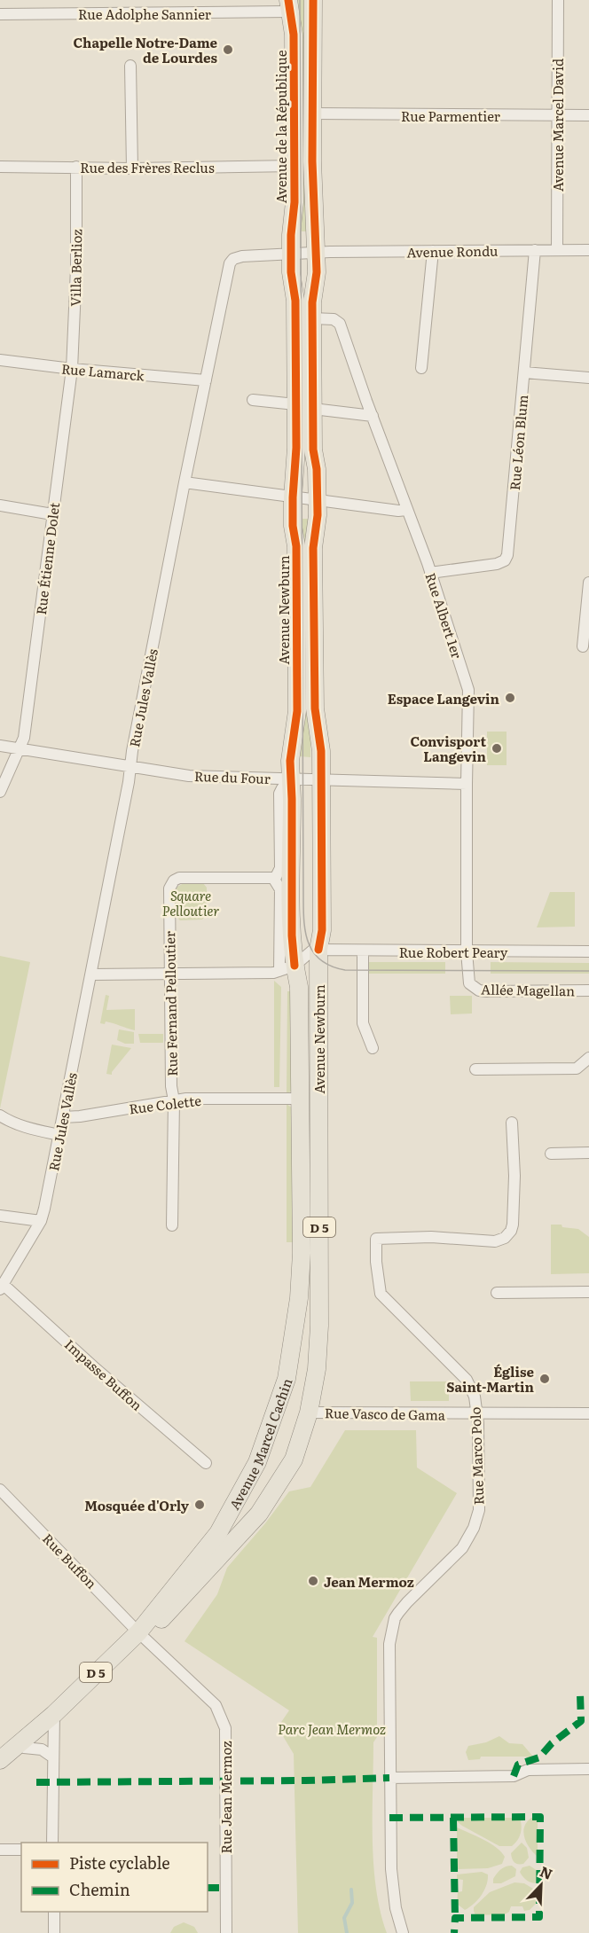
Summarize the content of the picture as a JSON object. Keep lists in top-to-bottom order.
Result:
{
  "streets": {
    "main road": [
      "Avenue de la République",
      "Avenue Newburn",
      "D 5",
      "Avenue Marcel Cachin"
    ],
    "street": [
      "Rue Adolphe Sannier",
      "Rue Parmentier",
      "Avenue Marcel David",
      "Rue des Frères Reclus",
      "Avenue Rondu",
      "Villa Berlioz",
      "Rue Lamarck",
      "Rue Léon Blum",
      "Rue Étienne Dolet",
      "Rue Albert 1er",
      "Rue Jules Vallès",
      "Rue du Four",
      "Rue Robert Peary",
      "Allée Magellan",
      "Rue Fernand Pelloutier",
      "Rue Colette",
      "Impasse Buffon",
      "Rue Vasco de Gama",
      "Rue Marco Polo",
      "Rue Buffon",
      "Rue Jean Mermoz"
    ]
  },
  "crossings": [
    ["Rue Adolphe Sannier", "Avenue de la République"],
    ["Rue Parmentier", "Avenue Marcel David"],
    ["Rue Parmentier", "D 5"],
    ["Avenue Marcel David", "Avenue Rondu"],
    ["Avenue de la République", "Rue des Frères Reclus"],
    ["Avenue de la République", "Avenue Newburn"],
    ["Avenue de la République", "Rue Jules Vallès"],
    ["Rue des Frères Reclus", "Villa Berlioz"],
    ["Avenue Rondu", "Rue Léon Blum"],
    ["Avenue Rondu", "Avenue Newburn"],
    ["Avenue Rondu", "Rue Jules Vallès"],
    ["Avenue Rondu", "D 5"],
    ["Villa Berlioz", "Rue Lamarck"],
    ["Villa Berlioz", "Rue Étienne Dolet"],
    ["Rue Lamarck", "Rue Étienne Dolet"],
    ["Rue Lamarck", "Rue Jules Vallès"],
    ["Rue Léon Blum", "Rue Albert 1er"],
    ["Rue Étienne Dolet", "Rue du Four"],
    ["Avenue Newburn", "Rue Albert 1er"],
    ["Avenue Newburn", "Rue Jules Vallès"],
    ["Avenue Newburn", "Rue du Four"],
    ["Avenue Newburn", "Rue Robert Peary"],
    ["Avenue Newburn", "Rue Colette"],
    ["Avenue Newburn", "D 5"],
    ["Avenue Newburn", "Rue Vasco de Gama"],
    ["Avenue Newburn", "Avenue Marcel Cachin"],
    ["Rue Albert 1er", "Rue du Four"],
    ["Rue Albert 1er", "Rue Robert Peary"],
    ["Rue Albert 1er", "Allée Magellan"],
    ["Rue Jules Vallès", "Rue du Four"],
    ["Rue Jules Vallès", "Rue Colette"],
    ["Rue Jules Vallès", "D 5"],
    ["Rue Robert Peary", "Allée Magellan"],
    ["Rue Fernand Pelloutier", "Rue Colette"],
    ["Rue Vasco de Gama", "Avenue Marcel Cachin"],
    ["Rue Vasco de Gama", "Rue Marco Polo"],
    ["Avenue Marcel Cachin", "Rue Buffon"],
    ["Avenue Marcel Cachin", "Rue Jean Mermoz"],
    ["Rue Buffon", "Rue Jean Mermoz"]
  ],
  "parks": ["Square Pelloutier", "Parc Jean Mermoz"],
  "places": [
    "Chapelle Notre-Dame de Lourdes",
    "Espace Langevin",
    "Convisport Langevin",
    "Église Saint-Martin",
    "Mosquée d'Orly",
    "Jean Mermoz"
  ],
  "legend": ["Piste cyclable", "Chemin"],
  "north": "top right"
}
